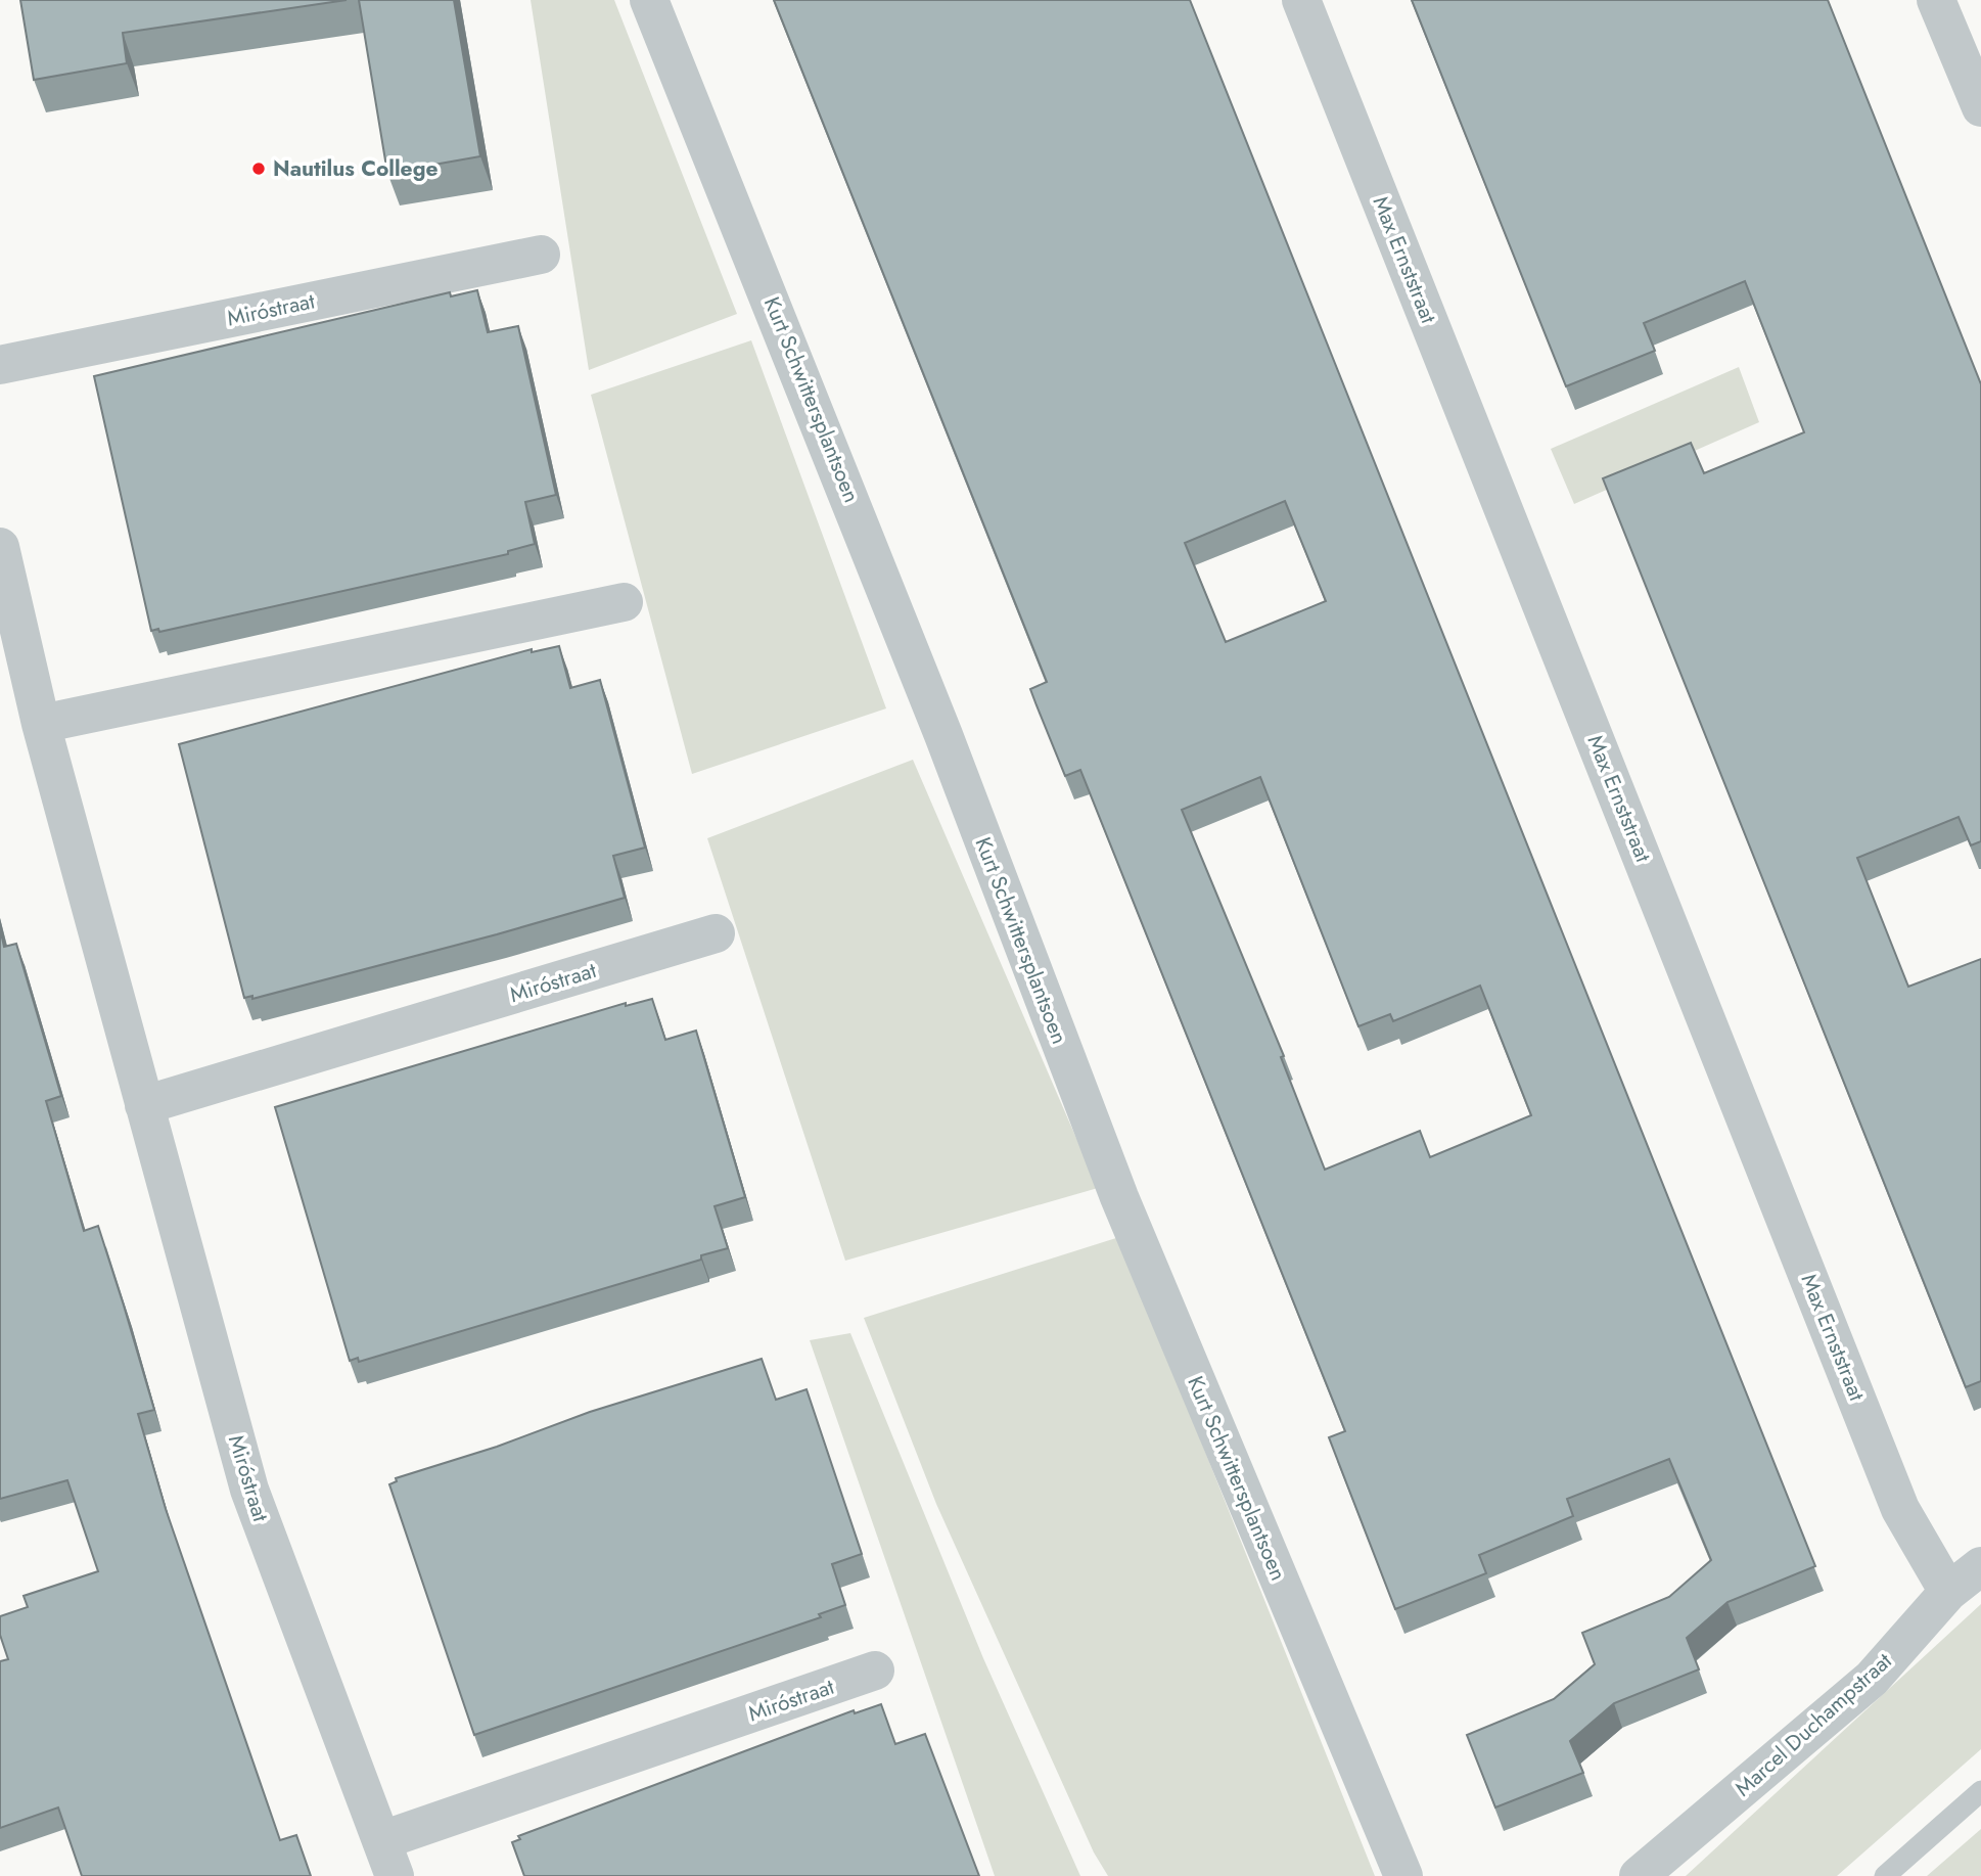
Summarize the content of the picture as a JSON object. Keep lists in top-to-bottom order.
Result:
{
  "streets": {
    "street": [
      "Max Ernststraat",
      "Miróstraat",
      "Kurt Schwittersplantsoen",
      "Marcel Duchampstraat"
    ]
  },
  "crossings": [
    ["Max Ernststraat", "Marcel Duchampstraat"]
  ],
  "places": ["Nautilus College"]
}
